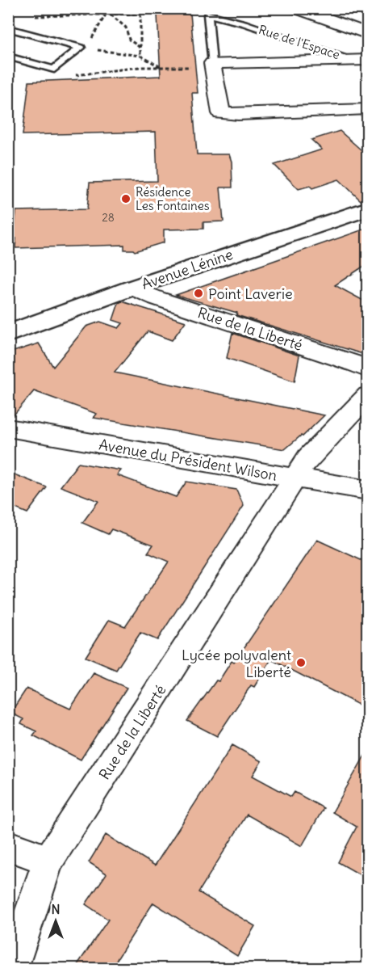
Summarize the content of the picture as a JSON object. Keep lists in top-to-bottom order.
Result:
{
  "streets": {
    "main road": ["Avenue Lénine"],
    "street": ["Rue de l'Espace", "Rue de la Liberté", "Avenue du Président Wilson"]
  },
  "crossings": [
    ["Avenue Lénine", "Rue de la Liberté"],
    ["Rue de la Liberté", "Avenue du Président Wilson"]
  ],
  "places": ["Résidence Les Fontaines", "Point Laverie", "Lycée polyvalent Liberté"],
  "house_numbers": ["28"],
  "north": "top"
}
